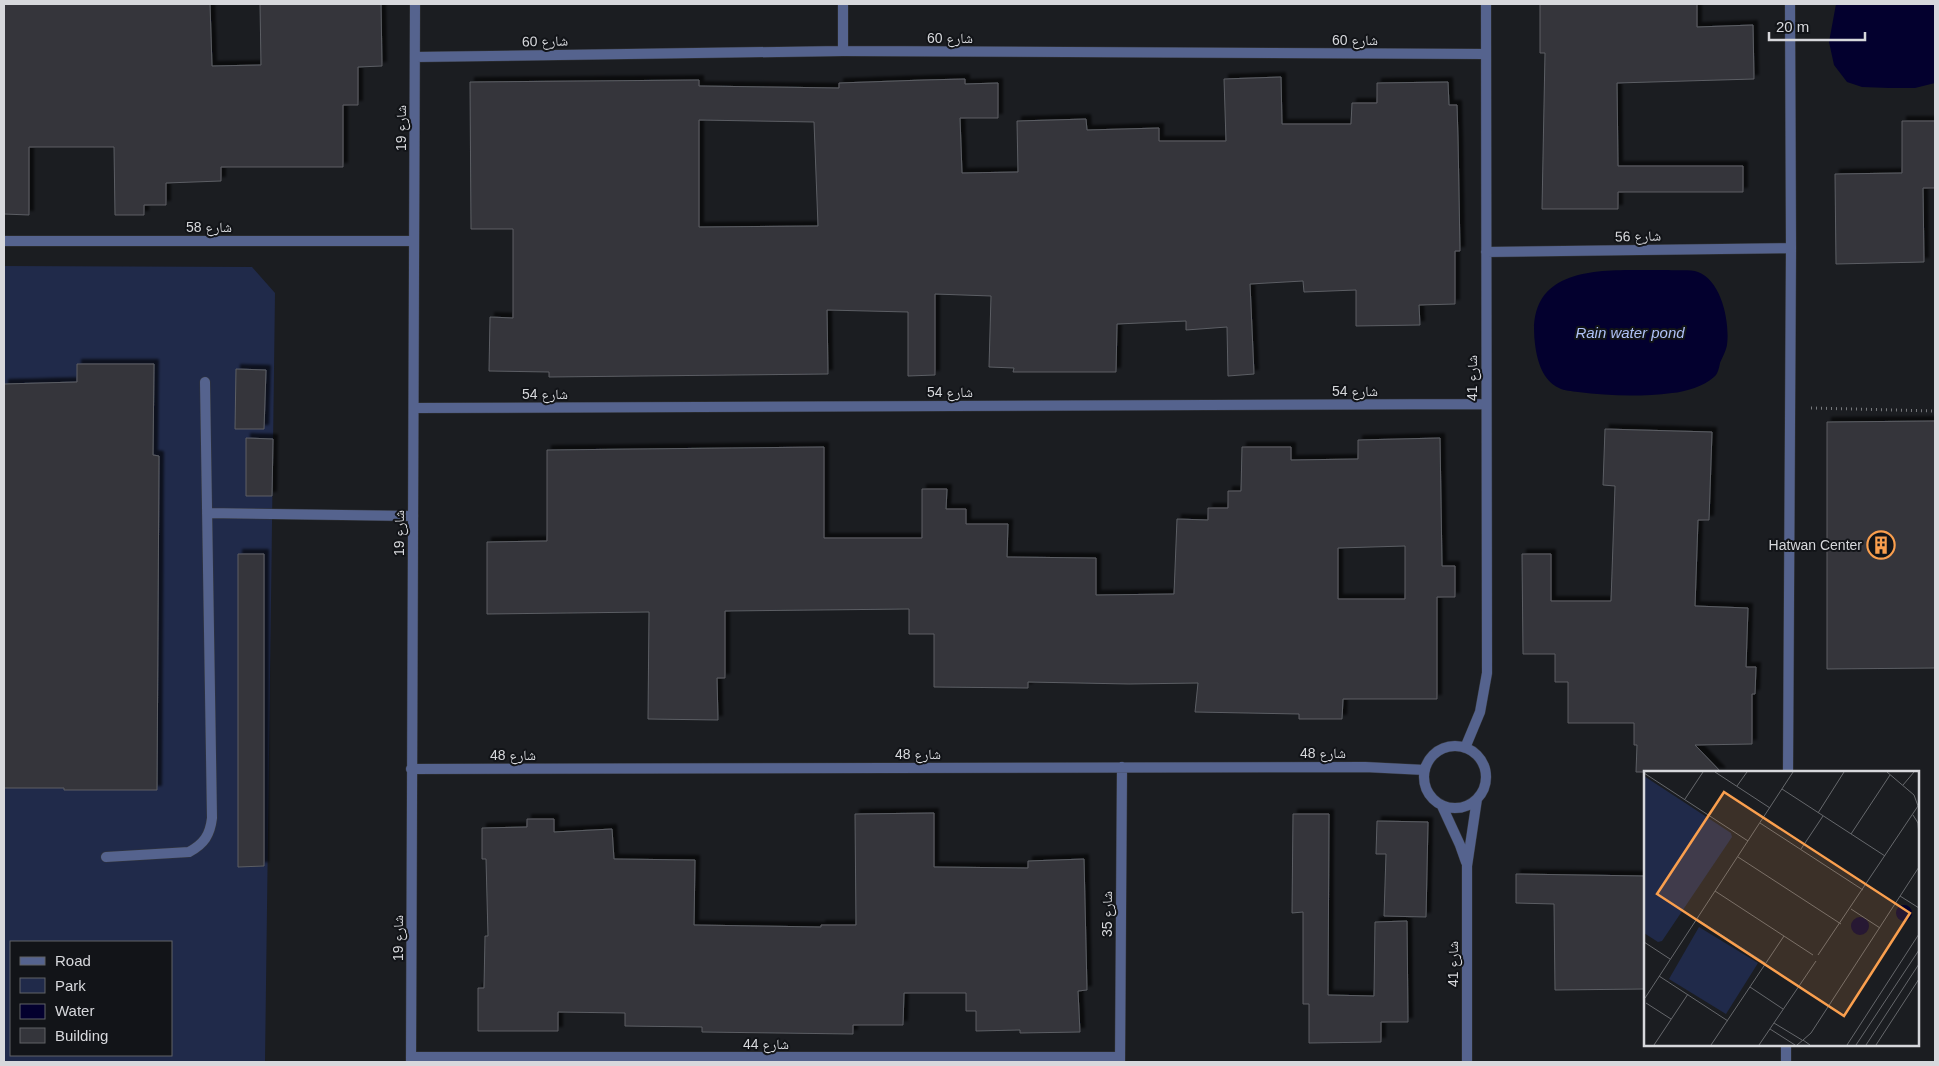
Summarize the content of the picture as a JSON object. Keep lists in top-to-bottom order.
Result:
{
  "streets": {
    "street": [
      "شارع 60",
      "شارع 19",
      "شارع 58",
      "شارع 56",
      "شارع 41",
      "شارع 54",
      "شارع 48",
      "شارع 35",
      "شارع 44"
    ]
  },
  "crossings": [
    ["شارع 60", "شارع 19"],
    ["شارع 60", "شارع 41"],
    ["شارع 19", "شارع 58"],
    ["شارع 19", "شارع 54"],
    ["شارع 19", "شارع 48"],
    ["شارع 19", "شارع 44"],
    ["شارع 56", "شارع 41"],
    ["شارع 41", "شارع 54"],
    ["شارع 41", "شارع 48"],
    ["شارع 48", "شارع 35"],
    ["شارع 35", "شارع 44"]
  ],
  "water": ["Rain water pond"],
  "places": {
    "building": ["Hatwan Center"]
  },
  "legend": [
    "Road",
    "Park",
    "Water",
    "Building"
  ],
  "scale_bar": "20 m"
}
